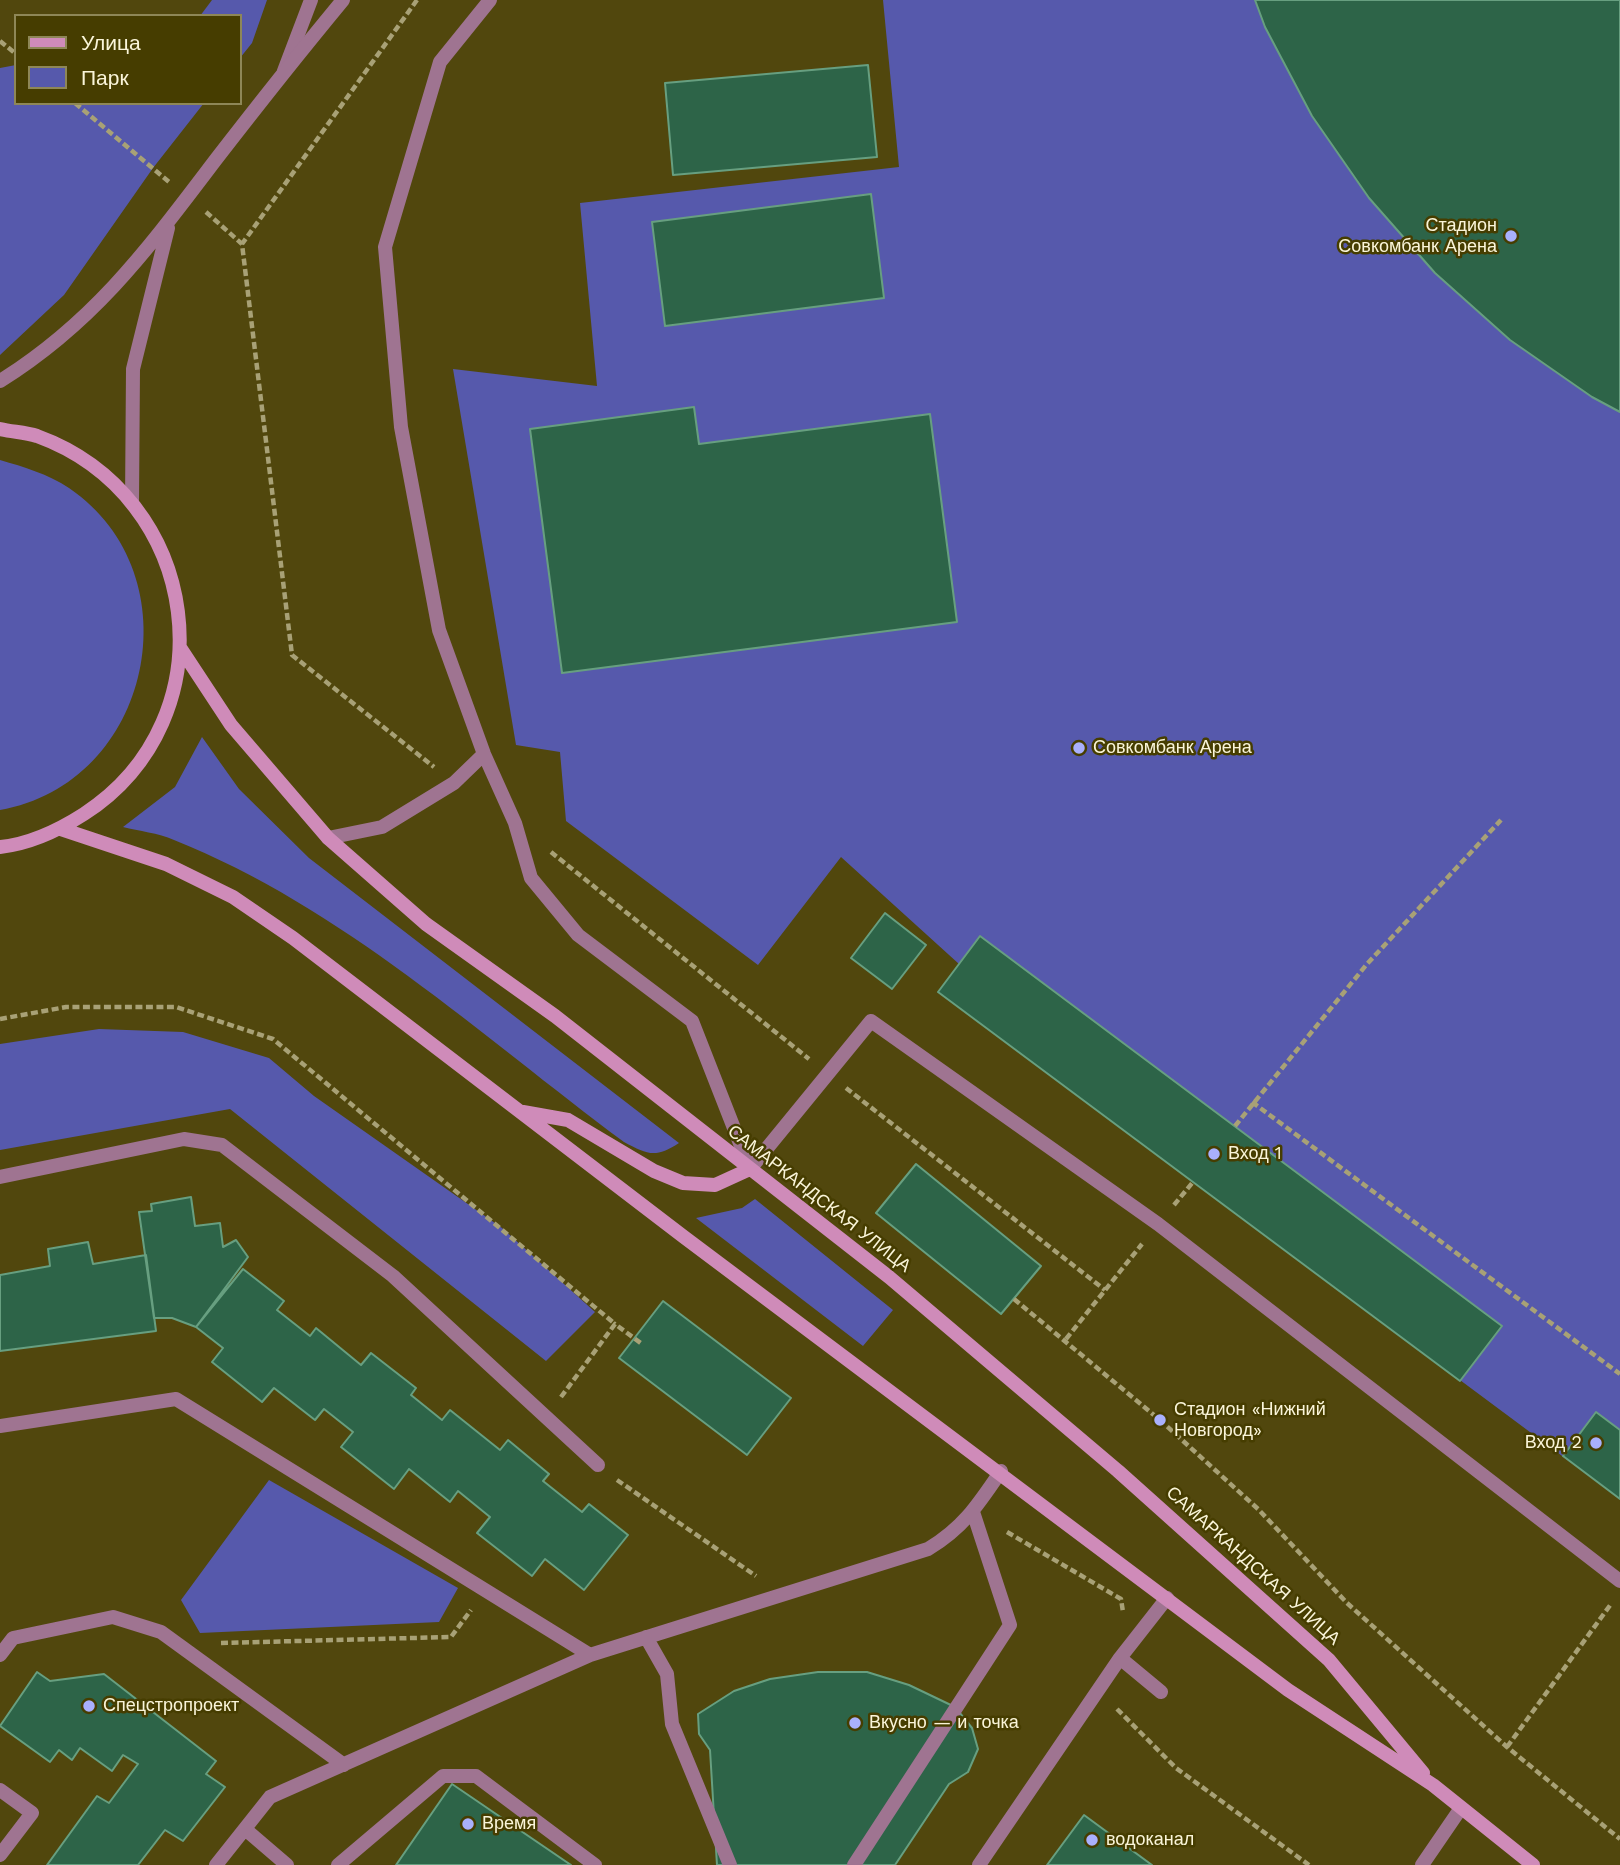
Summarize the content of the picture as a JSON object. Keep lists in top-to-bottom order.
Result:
{
  "streets": {
    "main road": ["САМАРКАНДСКАЯ УЛИЦА"]
  },
  "places": [
    "Стадион Совкомбанк Арена",
    "Совкомбанк Арена",
    "Вход 1",
    "Стадион «Нижний Новгород»",
    "Вход 2",
    "Спецстропроект",
    "Вкусно — и точка",
    "Время",
    "водоканал"
  ],
  "legend": ["Улица", "Парк"]
}
